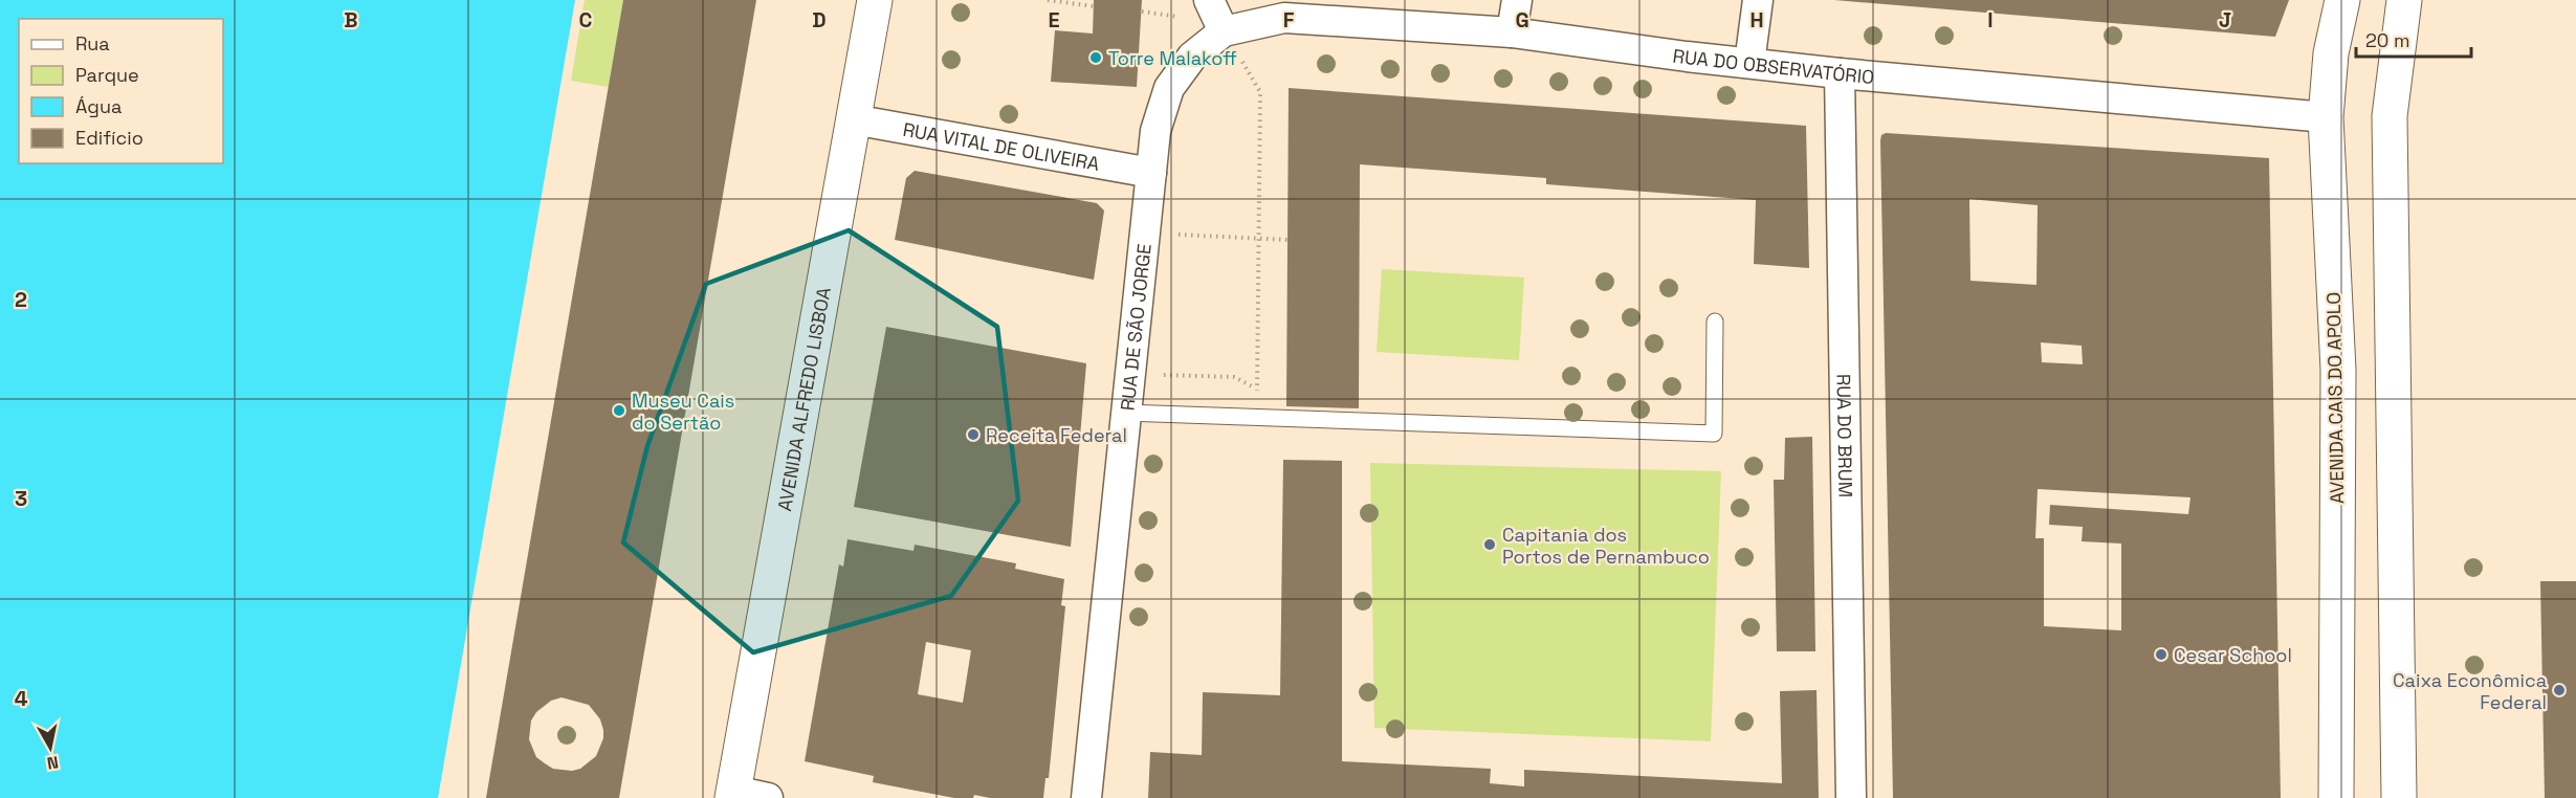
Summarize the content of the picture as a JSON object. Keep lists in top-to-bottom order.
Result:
{
  "streets": {
    "main road": ["AVENIDA CAIS DO APOLO", "AVENIDA ALFREDO LISBOA"],
    "street": [
      "RUA DO OBSERVATÓRIO",
      "RUA VITAL DE OLIVEIRA",
      "RUA DE SÃO JORGE",
      "RUA DO BRUM"
    ]
  },
  "crossings": [
    ["RUA DO OBSERVATÓRIO", "RUA DE SÃO JORGE"],
    ["RUA DO OBSERVATÓRIO", "AVENIDA CAIS DO APOLO"],
    ["RUA DO OBSERVATÓRIO", "RUA DO BRUM"],
    ["RUA VITAL DE OLIVEIRA", "RUA DE SÃO JORGE"],
    ["RUA VITAL DE OLIVEIRA", "AVENIDA ALFREDO LISBOA"]
  ],
  "places": [
    "Torre Malakoff",
    "Museu Cais do Sertão",
    "Receita Federal",
    "Capitania dos Portos de Pernambuco",
    "Cesar School",
    "Caixa Econômica Federal"
  ],
  "legend": [
    "Rua",
    "Parque",
    "Água",
    "Edifício"
  ],
  "scale_bar": "20 m",
  "north": "bottom",
  "grid": {
    "columns": [
      "B",
      "C",
      "D",
      "E",
      "F",
      "G",
      "H",
      "I",
      "J"
    ],
    "rows": ["2", "3", "4"]
  }
}
